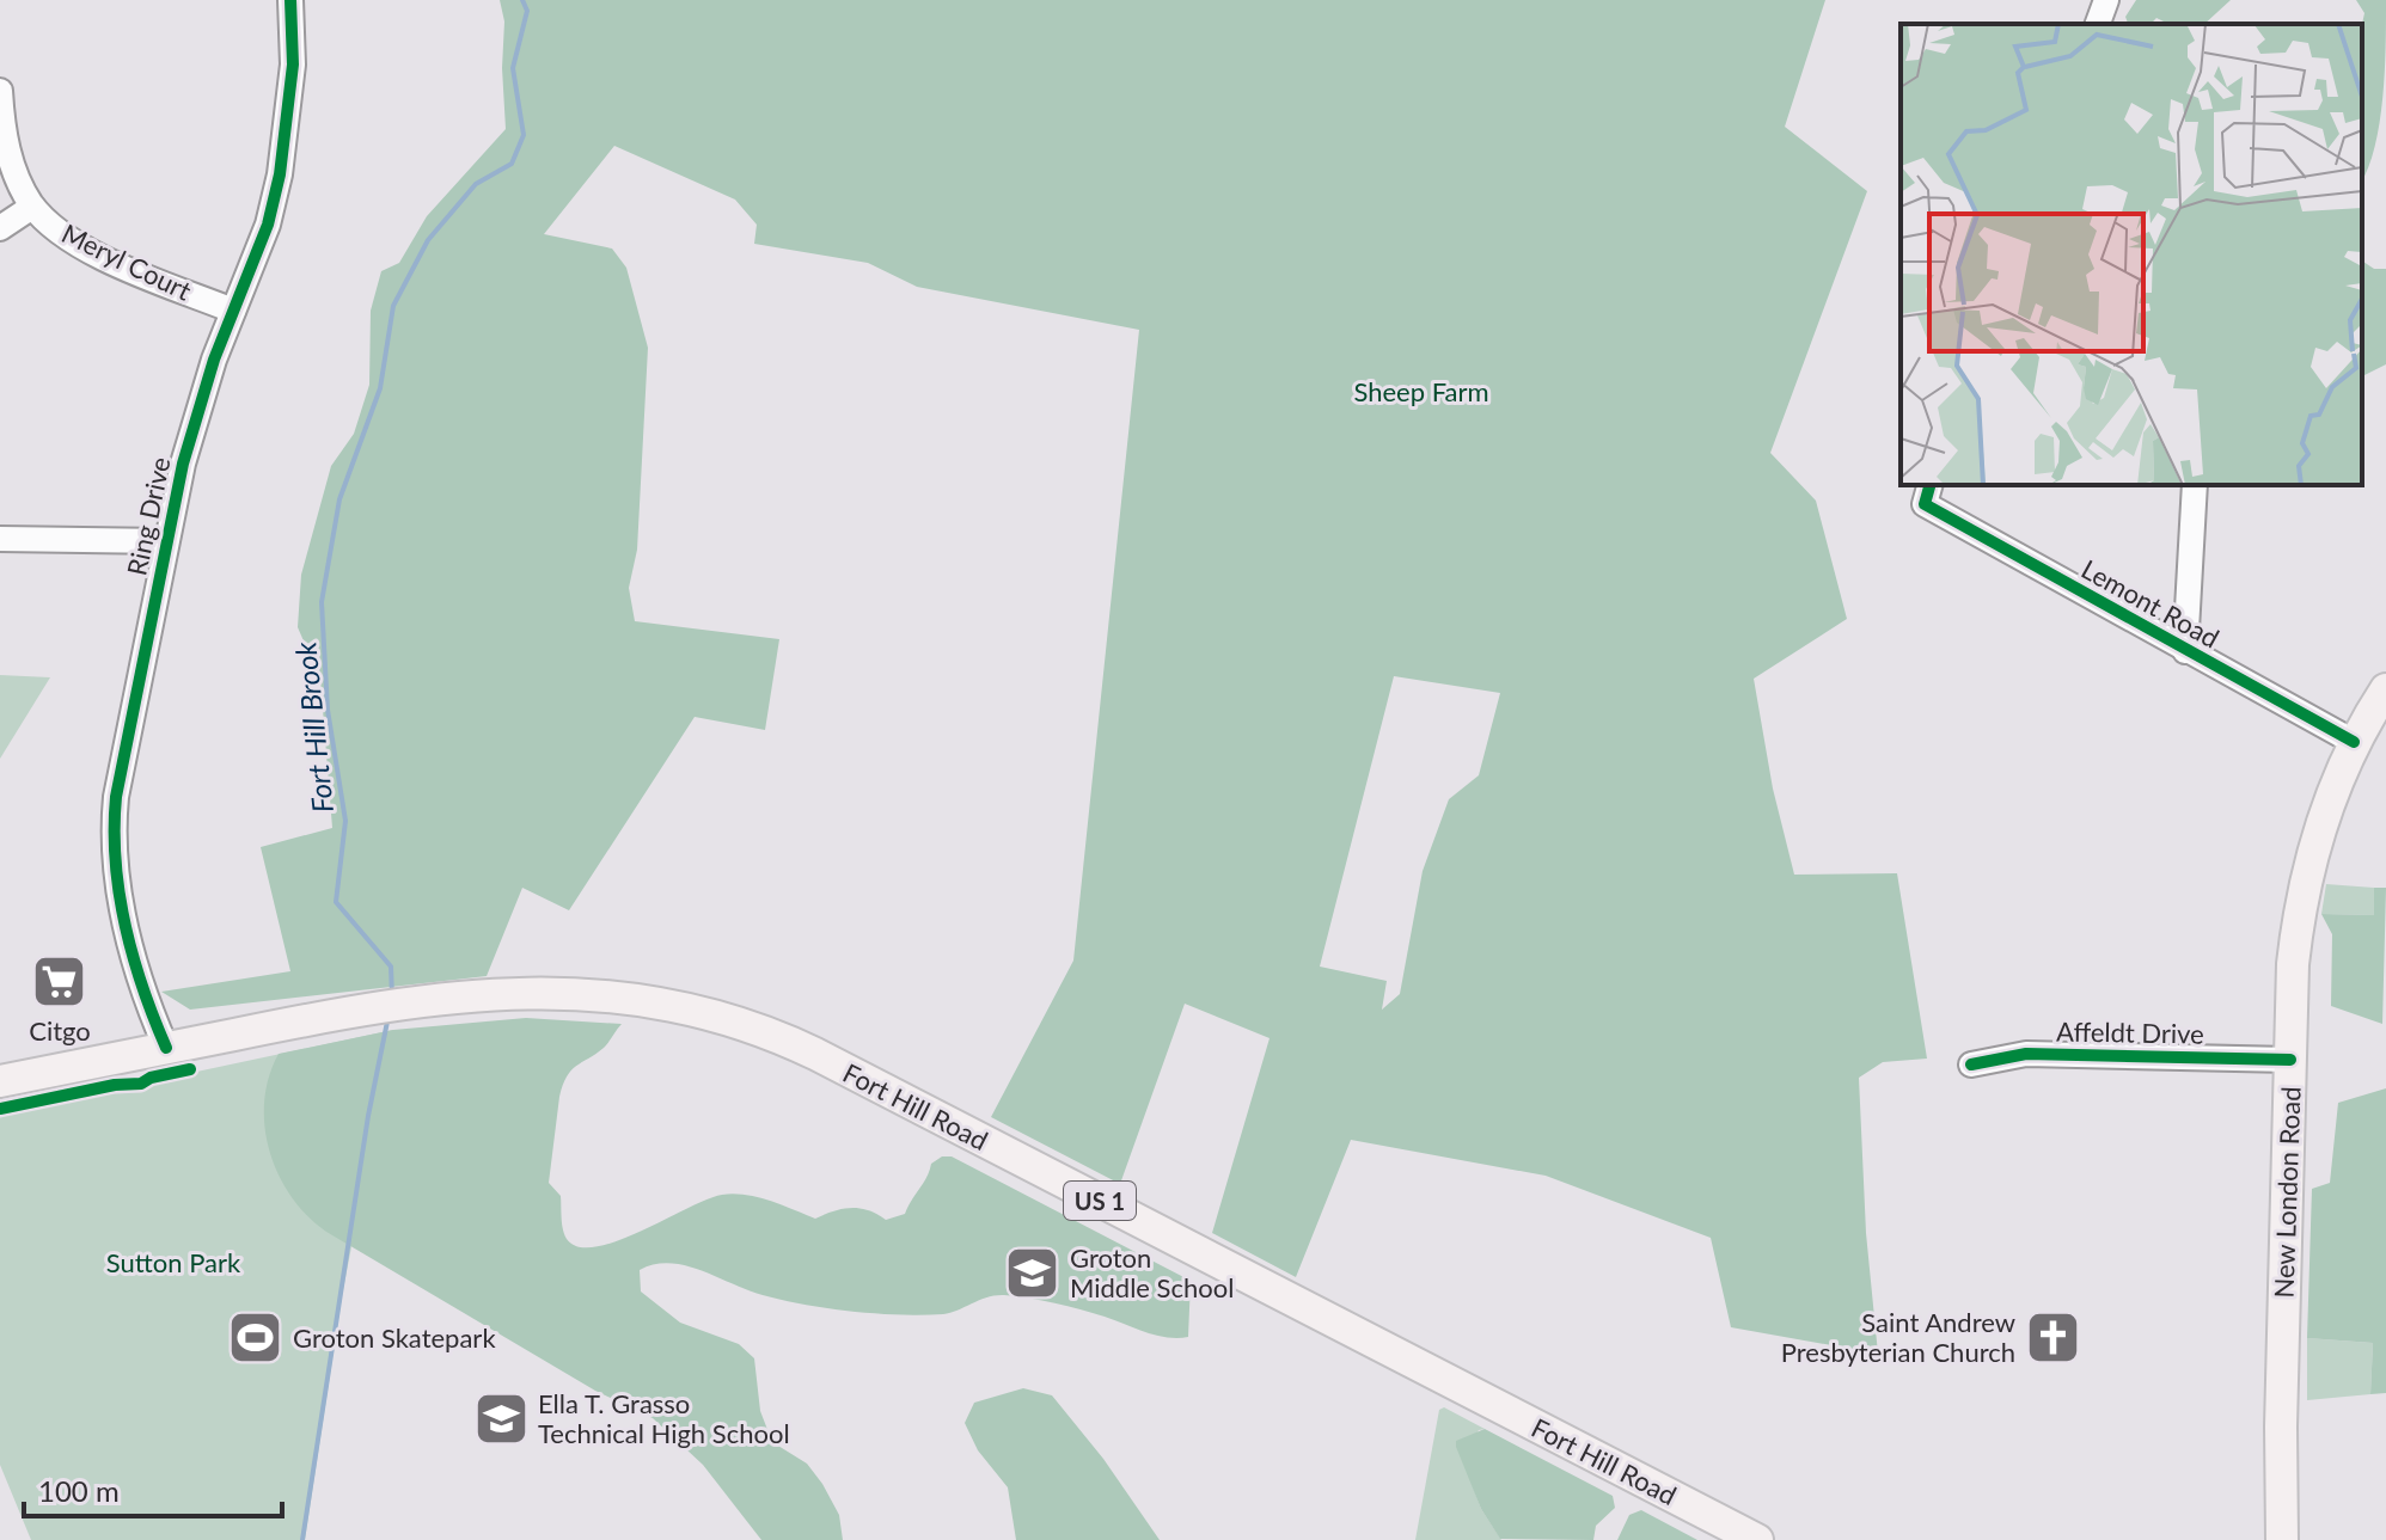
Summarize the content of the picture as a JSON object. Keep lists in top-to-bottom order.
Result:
{
  "streets": {
    "main road": ["Fort Hill Road", "New London Road", "US 1"],
    "street": [
      "Meryl Court",
      "Ring Drive",
      "Lemont Road",
      "Affeldt Drive"
    ]
  },
  "crossings": [
    ["Meryl Court", "Ring Drive"],
    ["Ring Drive", "Fort Hill Road"],
    ["Lemont Road", "New London Road"],
    ["Affeldt Drive", "New London Road"]
  ],
  "water": ["Fort Hill Brook"],
  "parks": ["Sheep Farm", "Sutton Park"],
  "places": {
    "supermarket": ["Citgo"],
    "school or university": ["Groton Middle School", "Ella T. Grasso Technical High School"],
    "sports": ["Groton Skatepark"],
    "church": ["Saint Andrew Presbyterian Church"]
  },
  "scale_bar": "100 m"
}
